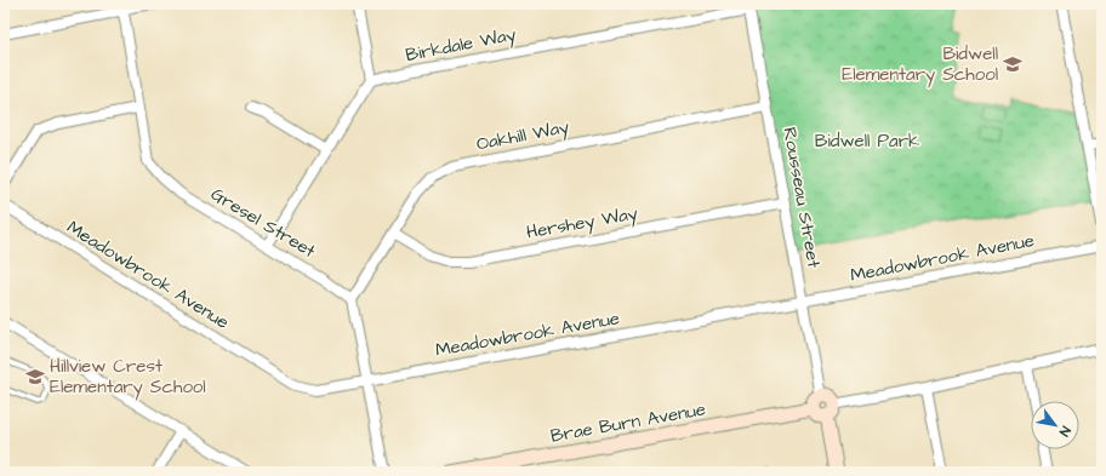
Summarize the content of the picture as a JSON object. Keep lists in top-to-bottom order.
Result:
{
  "streets": {
    "street": [
      "Birkdale Way",
      "Oakhill Way",
      "Rousseau Street",
      "Gresel Street",
      "Hershey Way",
      "Meadowbrook Avenue",
      "Brae Burn Avenue"
    ]
  },
  "crossings": [
    ["Birkdale Way", "Rousseau Street"],
    ["Oakhill Way", "Rousseau Street"],
    ["Oakhill Way", "Gresel Street"],
    ["Oakhill Way", "Hershey Way"],
    ["Rousseau Street", "Hershey Way"],
    ["Rousseau Street", "Meadowbrook Avenue"],
    ["Rousseau Street", "Brae Burn Avenue"]
  ],
  "parks": ["Bidwell Park"],
  "places": {
    "school or university": ["Bidwell Elementary School", "Hillview Crest Elementary School"]
  },
  "north": "bottom right"
}
